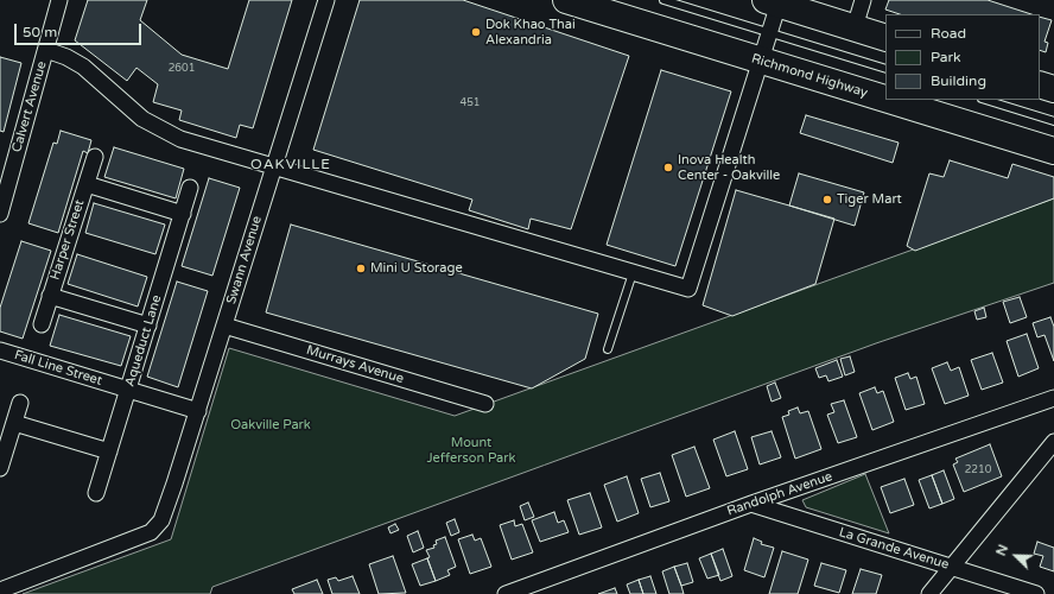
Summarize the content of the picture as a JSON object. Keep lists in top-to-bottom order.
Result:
{
  "streets": {
    "highway": ["Richmond Highway"],
    "street": [
      "Calvert Avenue",
      "Harper Street",
      "Swann Avenue",
      "Aqueduct Lane",
      "Murrays Avenue",
      "Fall Line Street",
      "Randolph Avenue",
      "La Grande Avenue"
    ]
  },
  "crossings": [
    ["Swann Avenue", "Murrays Avenue"],
    ["Swann Avenue", "Fall Line Street"],
    ["Aqueduct Lane", "Fall Line Street"],
    ["Randolph Avenue", "La Grande Avenue"]
  ],
  "districts": ["OAKVILLE"],
  "parks": ["Oakville Park", "Mount Jefferson Park"],
  "places": [
    "Dok Khao Thai Alexandria",
    "Inova Health Center - Oakville",
    "Tiger Mart",
    "Mini U Storage"
  ],
  "house_numbers": ["2601", "451", "2210"],
  "legend": ["Road", "Park", "Building"],
  "scale_bar": "50 m",
  "north": "top left"
}
